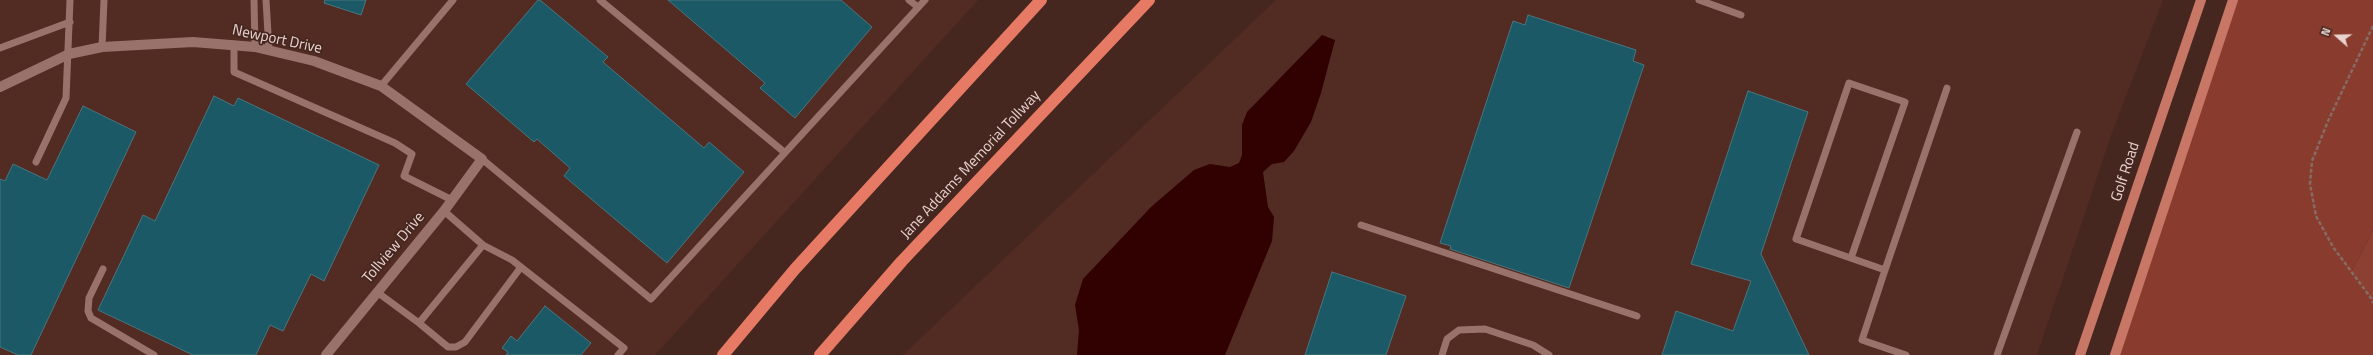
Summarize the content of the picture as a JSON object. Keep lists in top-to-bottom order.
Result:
{
  "streets": {
    "highway": ["Jane Addams Memorial Tollway"],
    "main road": ["Golf Road"],
    "street": ["Newport Drive", "Tollview Drive"]
  },
  "crossings": [
    ["Newport Drive", "Tollview Drive"]
  ],
  "north": "left"
}
